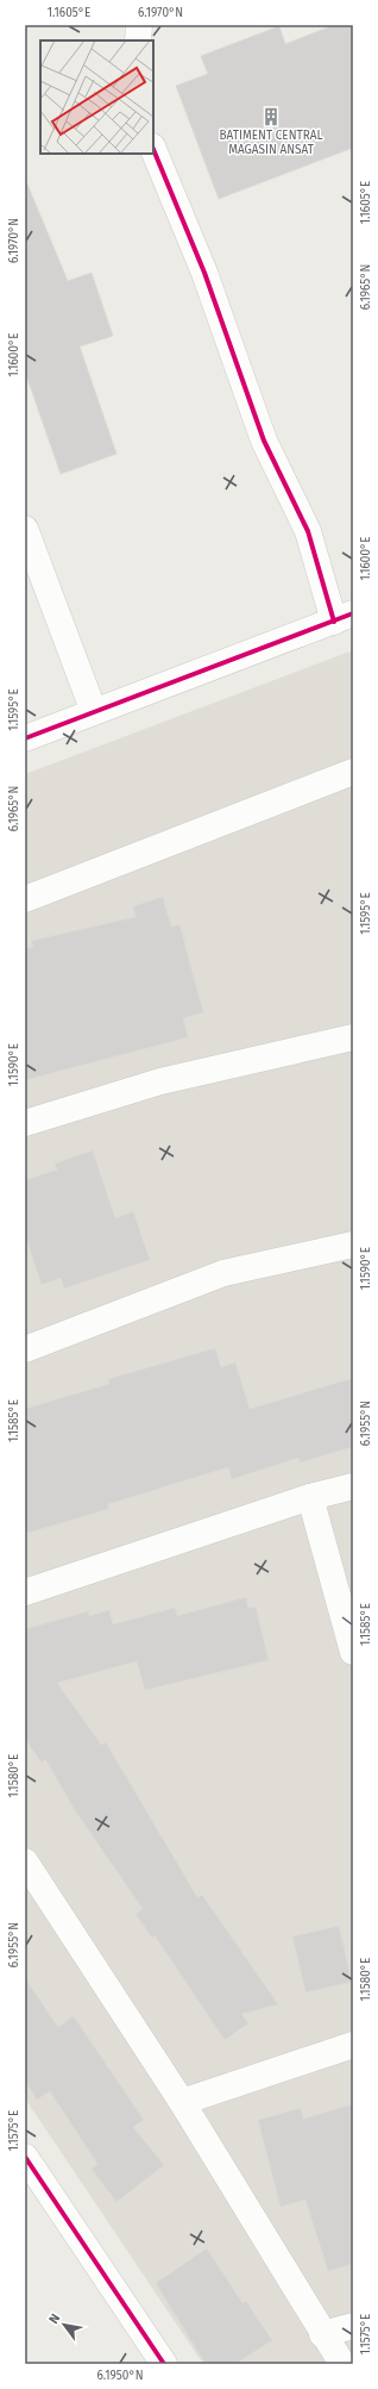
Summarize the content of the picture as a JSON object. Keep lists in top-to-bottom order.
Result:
{
  "places": {
    "building": ["BATIMENT CENTRAL MAGASIN ANSAT"]
  },
  "north": "top left",
  "coordinates": [
    "1.1605°E",
    "6.1970°N",
    "6.1965°N",
    "1.1600°E",
    "1.1595°E",
    "1.1590°E",
    "1.1585°E",
    "6.1955°N",
    "1.1580°E",
    "1.1575°E",
    "6.1950°N"
  ]
}
